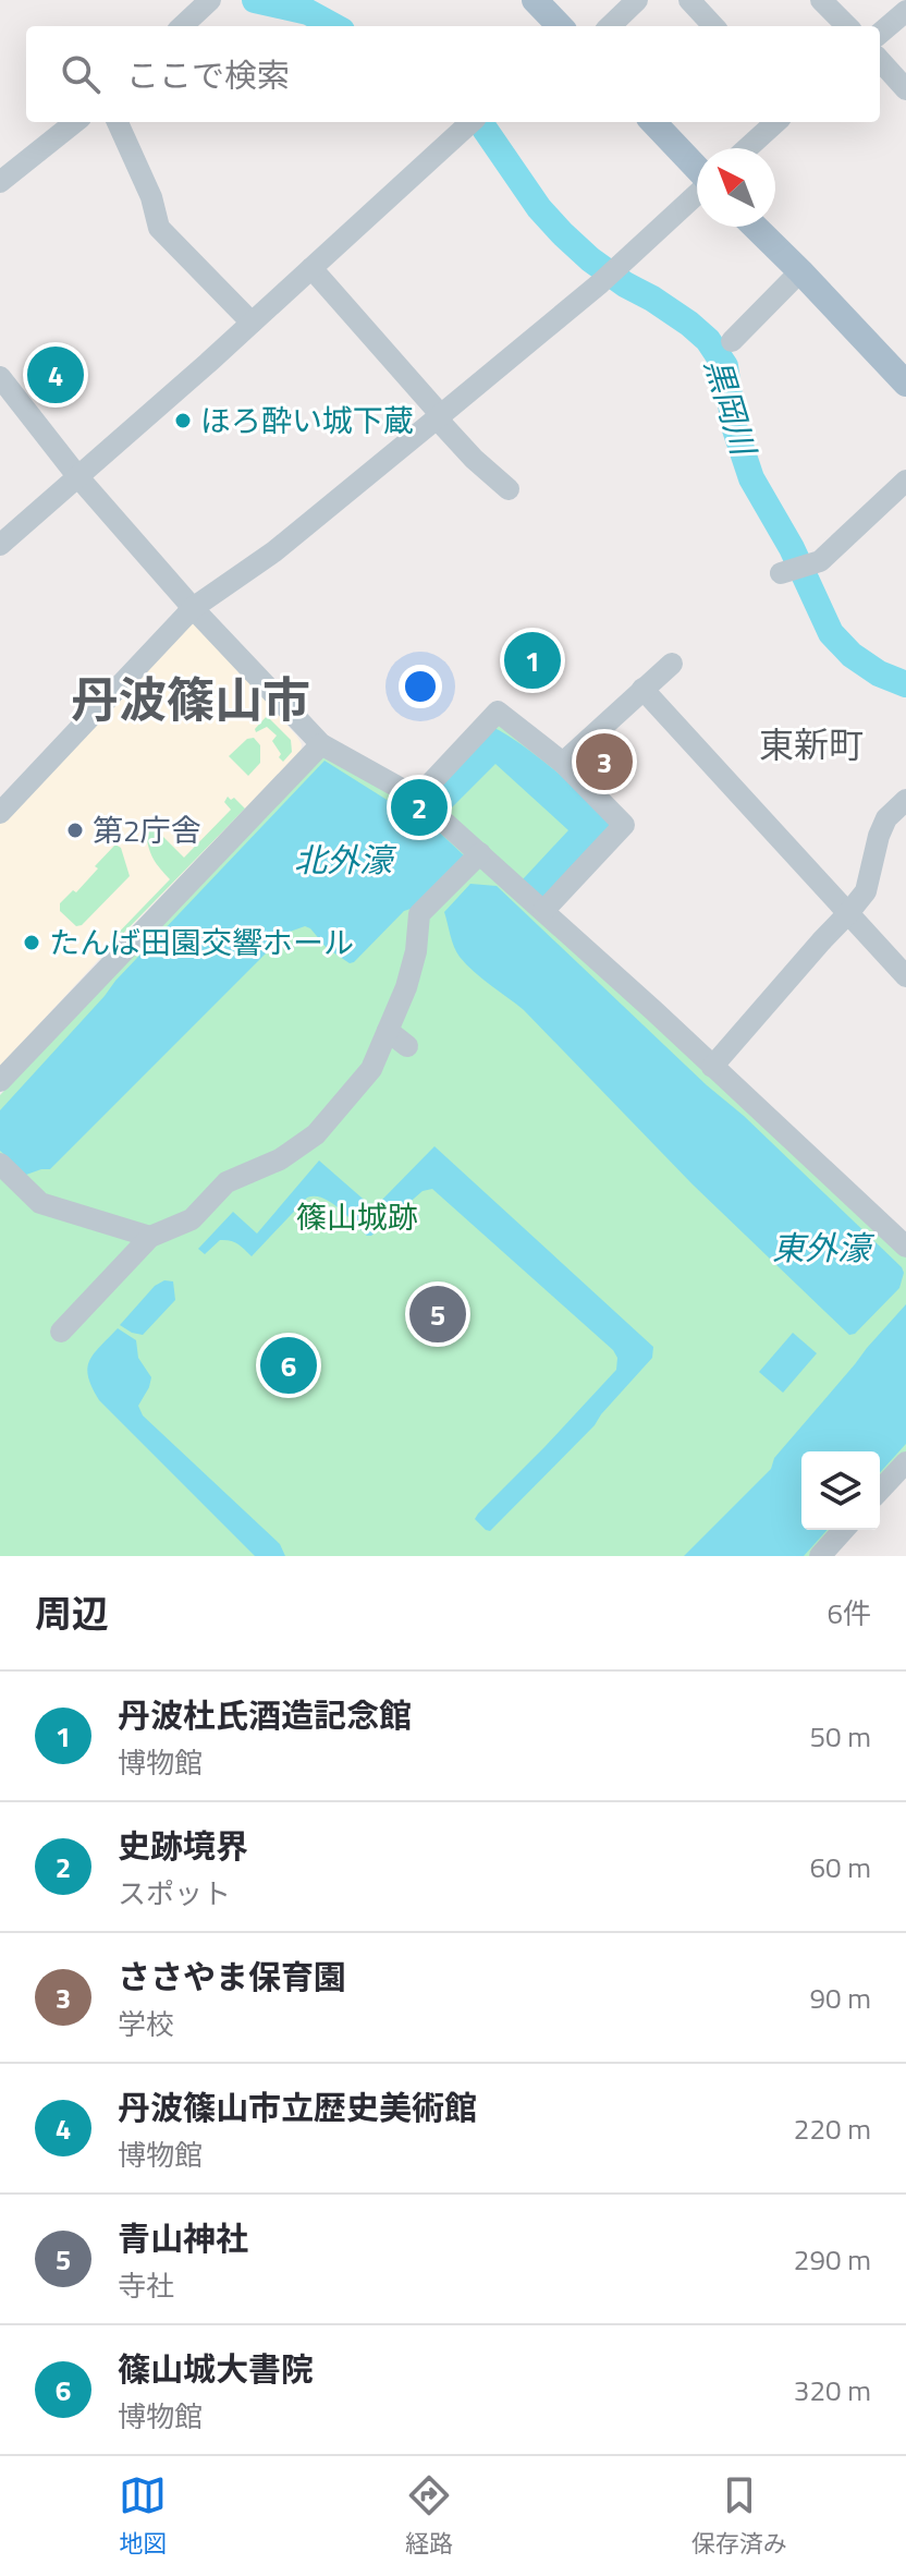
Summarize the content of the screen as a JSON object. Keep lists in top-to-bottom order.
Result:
{
  "districts": ["丹波篠山市", "東新町"],
  "water": ["黒岡川", "北外濠", "東外濠"],
  "parks": ["篠山城跡"],
  "places": ["ほろ酔い城下蔵", "第2庁舎", "たんば田園交響ホール"],
  "north": "top left",
  "page": {
    "search": "ここで検索",
    "pins": [
      "4",
      "1",
      "3",
      "2",
      "5",
      "6"
    ],
    "heading": ["周辺", "6件"],
    "list": [
      {
        "mark": "1",
        "name": "丹波杜氏酒造記念館",
        "note": "博物館",
        "value": "50 m"
      },
      {
        "mark": "2",
        "name": "史跡境界",
        "note": "スポット",
        "value": "60 m"
      },
      {
        "mark": "3",
        "name": "ささやま保育園",
        "note": "学校",
        "value": "90 m"
      },
      {
        "mark": "4",
        "name": "丹波篠山市立歴史美術館",
        "note": "博物館",
        "value": "220 m"
      },
      {
        "mark": "5",
        "name": "青山神社",
        "note": "寺社",
        "value": "290 m"
      },
      {
        "mark": "6",
        "name": "篠山城大書院",
        "note": "博物館",
        "value": "320 m"
      }
    ],
    "nav": ["地図", "経路", "保存済み"]
  }
}
